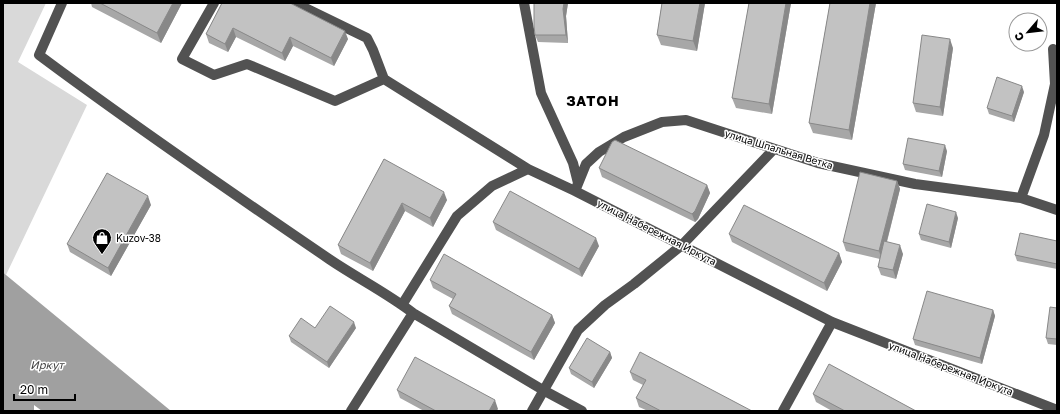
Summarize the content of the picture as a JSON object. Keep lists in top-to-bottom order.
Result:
{
  "streets": {
    "street": ["улица Шпальная Ветка", "улица Набережная Иркута"]
  },
  "crossings": [
    ["улица Шпальная Ветка", "улица Набережная Иркута"]
  ],
  "districts": ["ЗАТОН"],
  "water": ["Иркут"],
  "places": {
    "shop": ["Kuzov-38"]
  },
  "scale_bar": "20 m",
  "north": "bottom left"
}
